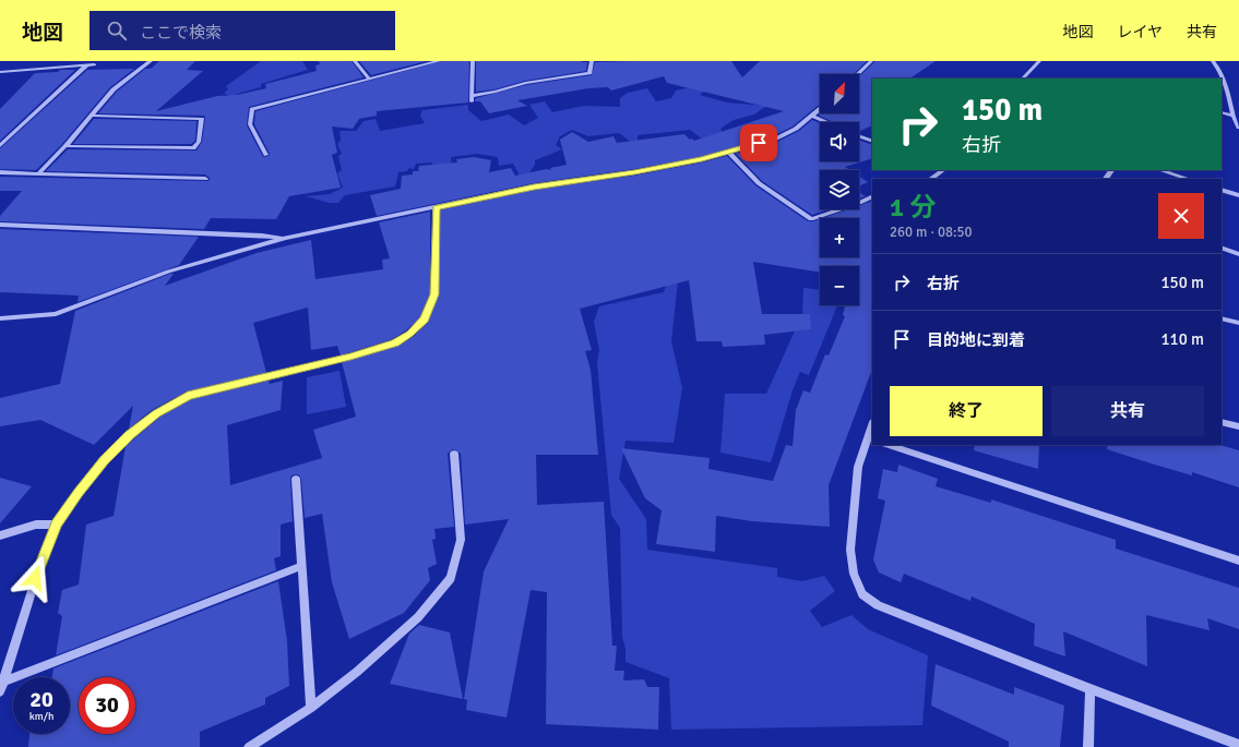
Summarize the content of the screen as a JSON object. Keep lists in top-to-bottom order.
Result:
{
  "north": "top right",
  "page": {
    "header": "地図",
    "search": "ここで検索",
    "nav": ["地図", "レイヤ", "共有"],
    "map_buttons": ["+", "−"],
    "turn": ["150 m", "右折"],
    "heading": ["1 分", "260 m · 08:50"],
    "list": [
      {
        "name": "右折",
        "value": "150 m"
      },
      {
        "name": "目的地に到着",
        "value": "110 m"
      }
    ],
    "buttons": ["終了", "共有"],
    "speed": "20 km/h",
    "limit": "30"
  }
}
